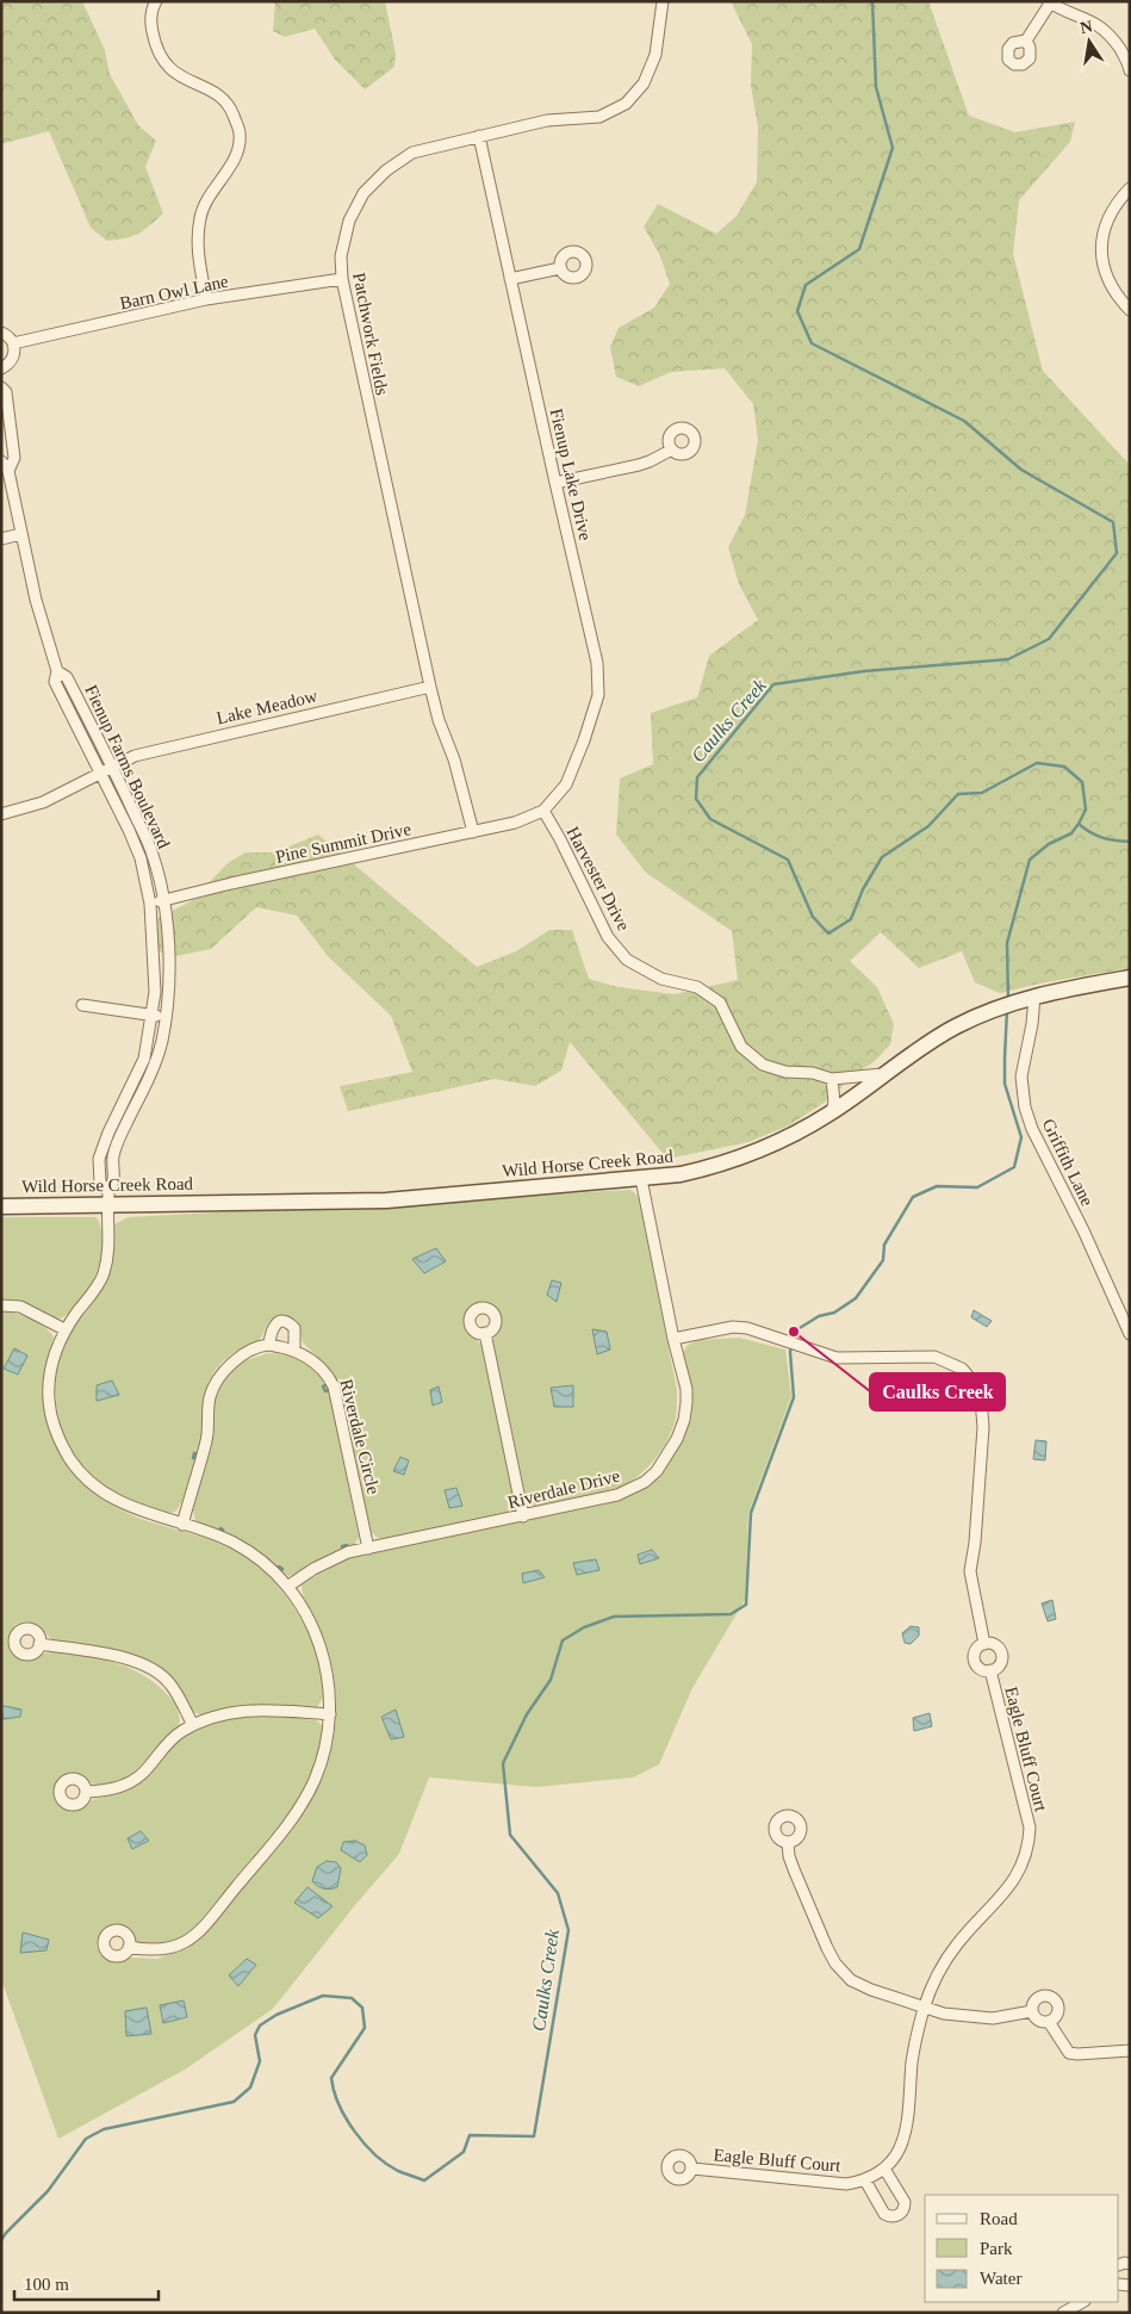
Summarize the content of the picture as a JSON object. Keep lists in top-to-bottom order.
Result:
{
  "streets": {
    "main road": ["Wild Horse Creek Road"],
    "street": [
      "Barn Owl Lane",
      "Patchwork Fields",
      "Fienup Lake Drive",
      "Lake Meadow",
      "Fienup Farms Boulevard",
      "Pine Summit Drive",
      "Harvester Drive",
      "Griffith Lane",
      "Riverdale Circle",
      "Riverdale Drive",
      "Eagle Bluff Court"
    ]
  },
  "crossings": [
    ["Barn Owl Lane", "Patchwork Fields"],
    ["Patchwork Fields", "Fienup Lake Drive"],
    ["Patchwork Fields", "Lake Meadow"],
    ["Patchwork Fields", "Pine Summit Drive"],
    ["Fienup Lake Drive", "Pine Summit Drive"],
    ["Fienup Lake Drive", "Harvester Drive"],
    ["Lake Meadow", "Fienup Farms Boulevard"],
    ["Fienup Farms Boulevard", "Pine Summit Drive"],
    ["Fienup Farms Boulevard", "Wild Horse Creek Road"],
    ["Pine Summit Drive", "Harvester Drive"],
    ["Harvester Drive", "Wild Horse Creek Road"],
    ["Griffith Lane", "Wild Horse Creek Road"],
    ["Wild Horse Creek Road", "Riverdale Drive"],
    ["Riverdale Circle", "Riverdale Drive"],
    ["Riverdale Drive", "Eagle Bluff Court"]
  ],
  "water": ["Caulks Creek"],
  "places": ["Caulks Creek"],
  "legend": ["Road", "Park", "Water"],
  "scale_bar": "100 m",
  "north": "top"
}
